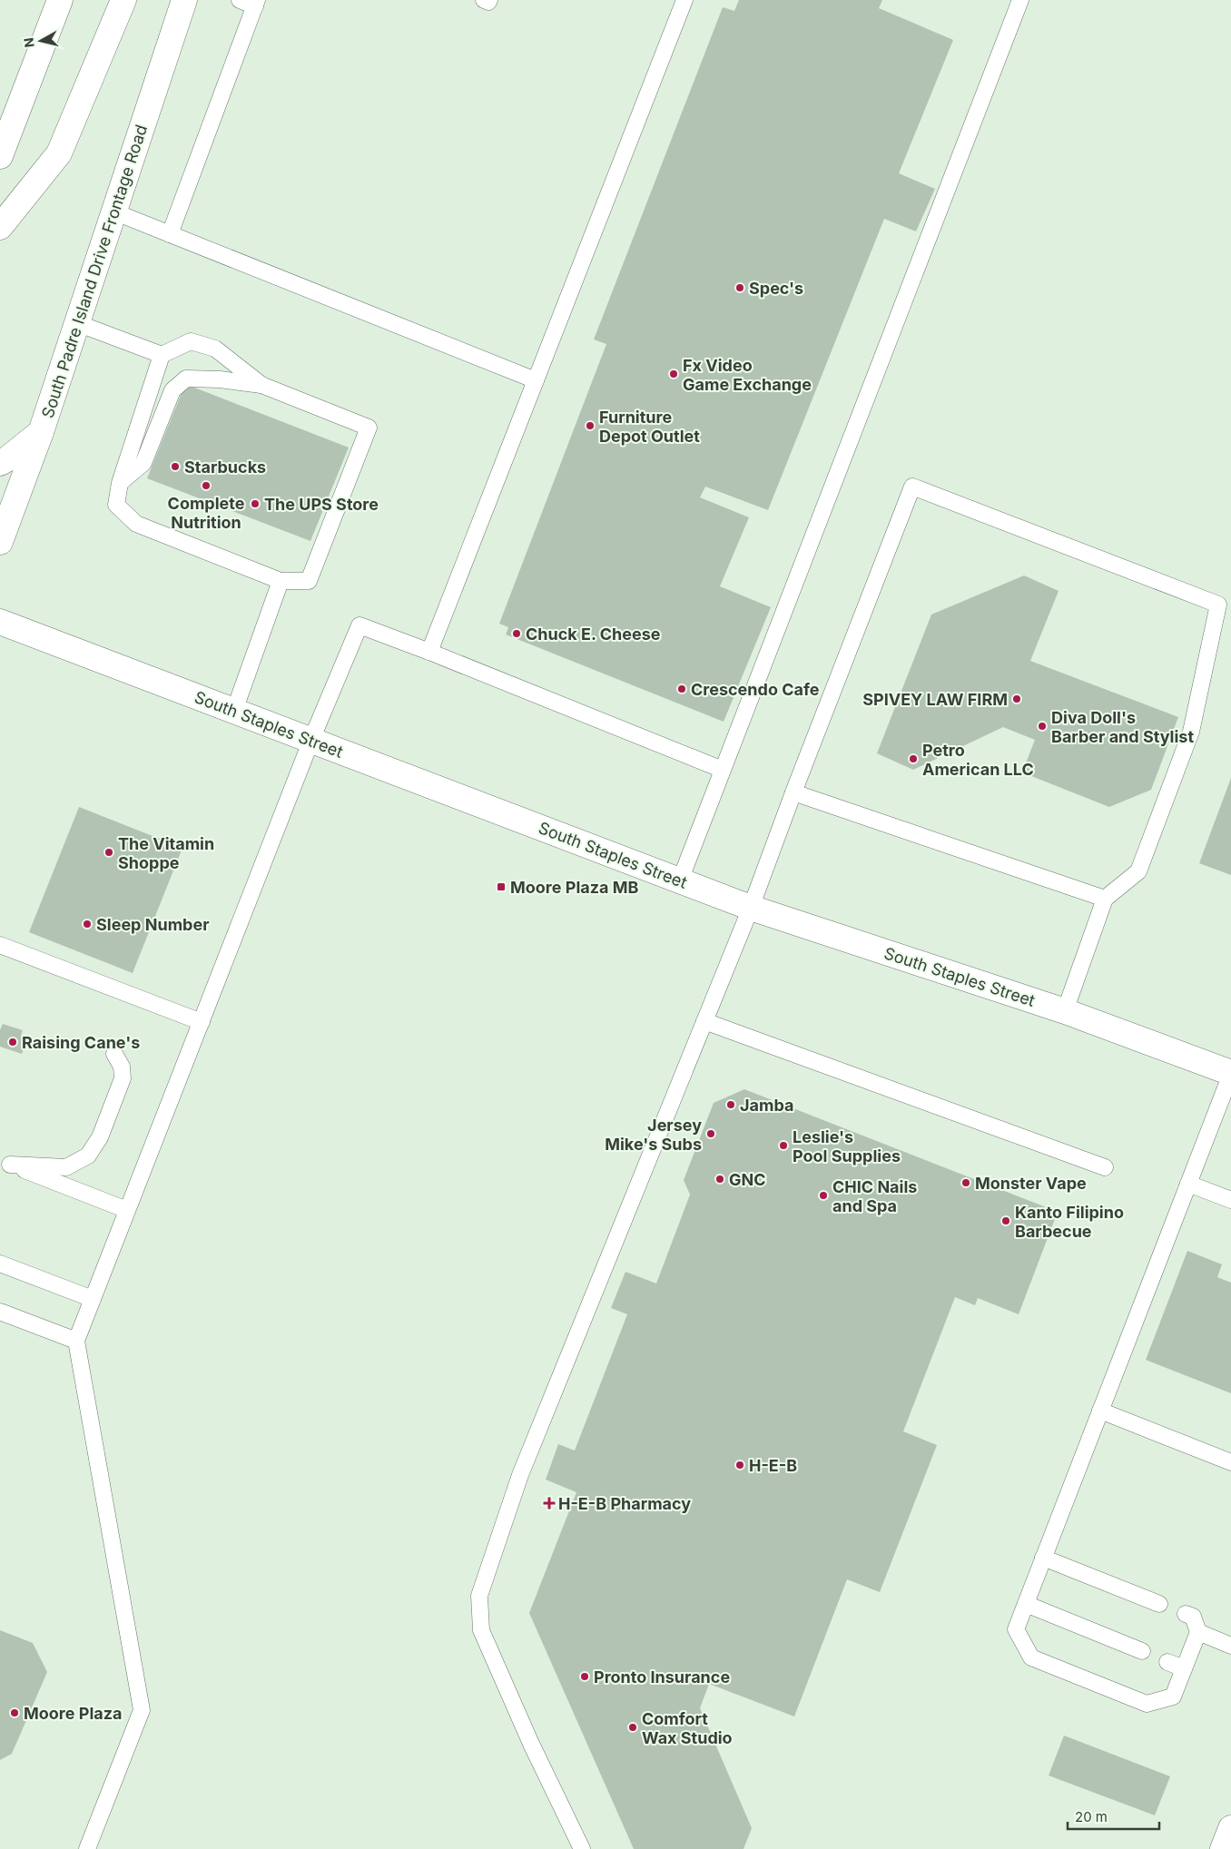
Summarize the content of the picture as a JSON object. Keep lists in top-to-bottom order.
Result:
{
  "streets": {
    "main road": ["South Padre Island Drive Frontage Road", "South Staples Street"]
  },
  "places": {
    "other": [
      "Spec's",
      "Fx Video Game Exchange",
      "Furniture Depot Outlet",
      "Starbucks",
      "Complete Nutrition",
      "The UPS Store",
      "Chuck E. Cheese",
      "Crescendo Cafe",
      "SPIVEY LAW FIRM",
      "Diva Doll's Barber and Stylist",
      "Petro American LLC",
      "The Vitamin Shoppe",
      "Sleep Number",
      "Raising Cane's",
      "Jamba",
      "Jersey Mike's Subs",
      "Leslie's Pool Supplies",
      "GNC",
      "Monster Vape",
      "CHIC Nails and Spa",
      "Kanto Filipino Barbecue",
      "H-E-B",
      "Pronto Insurance",
      "Moore Plaza",
      "Comfort Wax Studio"
    ],
    "transit": ["Moore Plaza MB"],
    "health": ["H-E-B Pharmacy"]
  },
  "scale_bar": "20 m",
  "north": "left"
}
